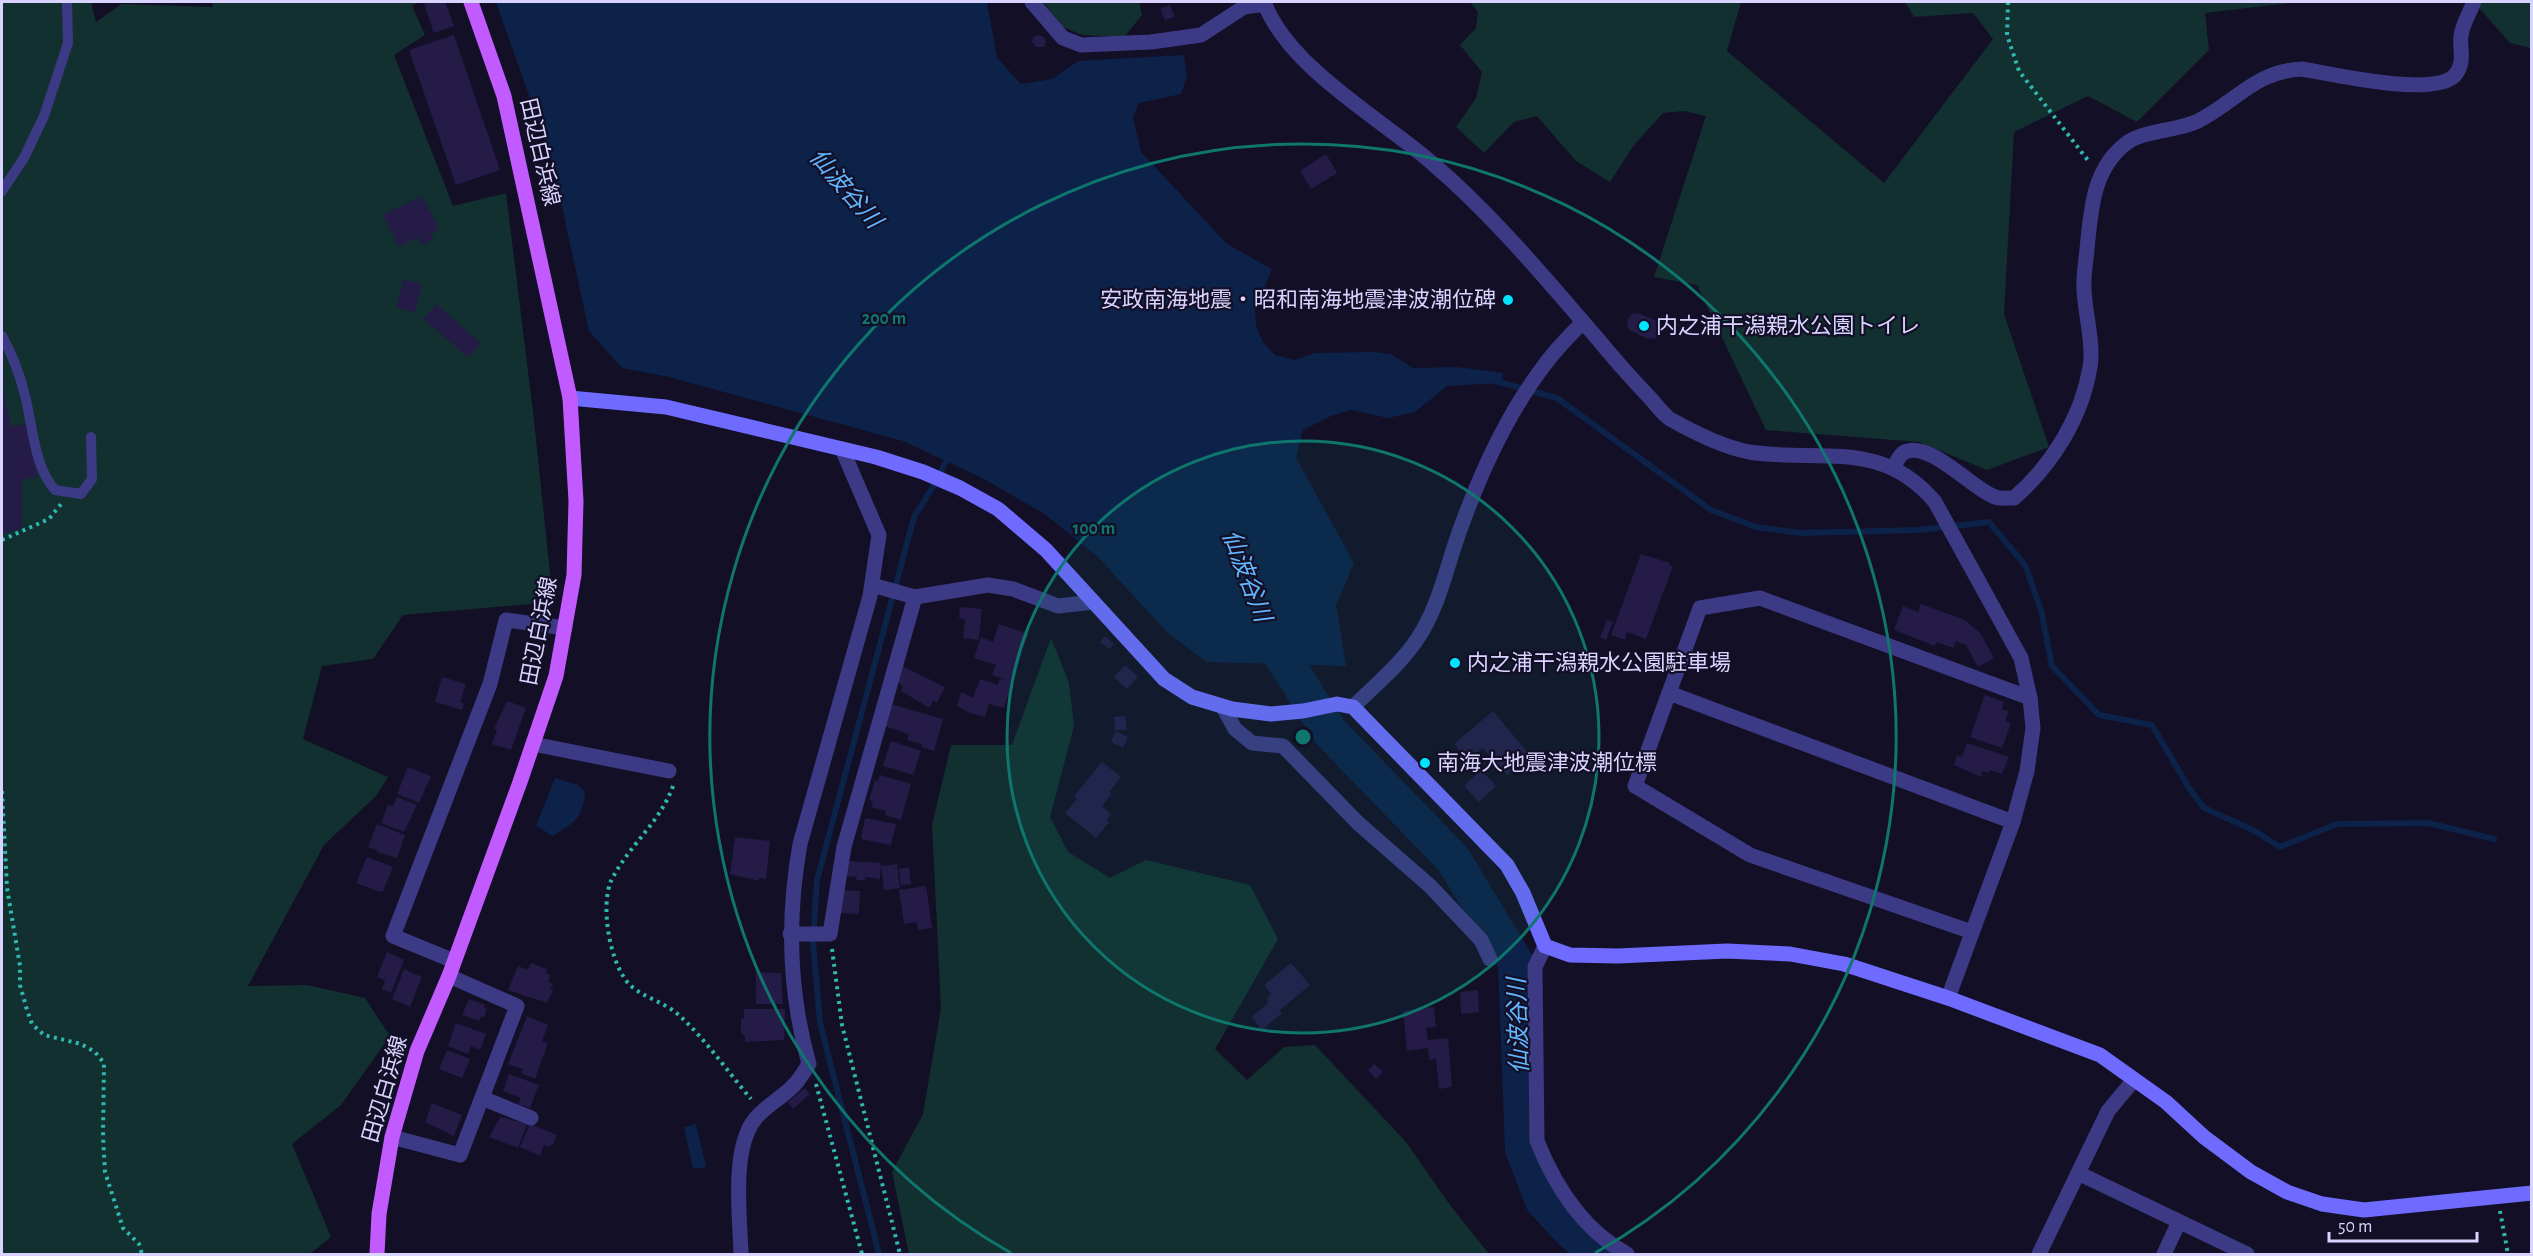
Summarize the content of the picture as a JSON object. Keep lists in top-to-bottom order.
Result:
{
  "streets": {
    "main road": ["田辺白浜線"]
  },
  "water": ["仙波谷川"],
  "places": [
    "安政南海地震・昭和南海地震津波潮位碑",
    "内之浦干潟親水公園トイレ",
    "内之浦干潟親水公園駐車場",
    "南海大地震津波潮位標"
  ],
  "scale_bar": "50 m",
  "rings": ["200 m", "100 m"]
}
